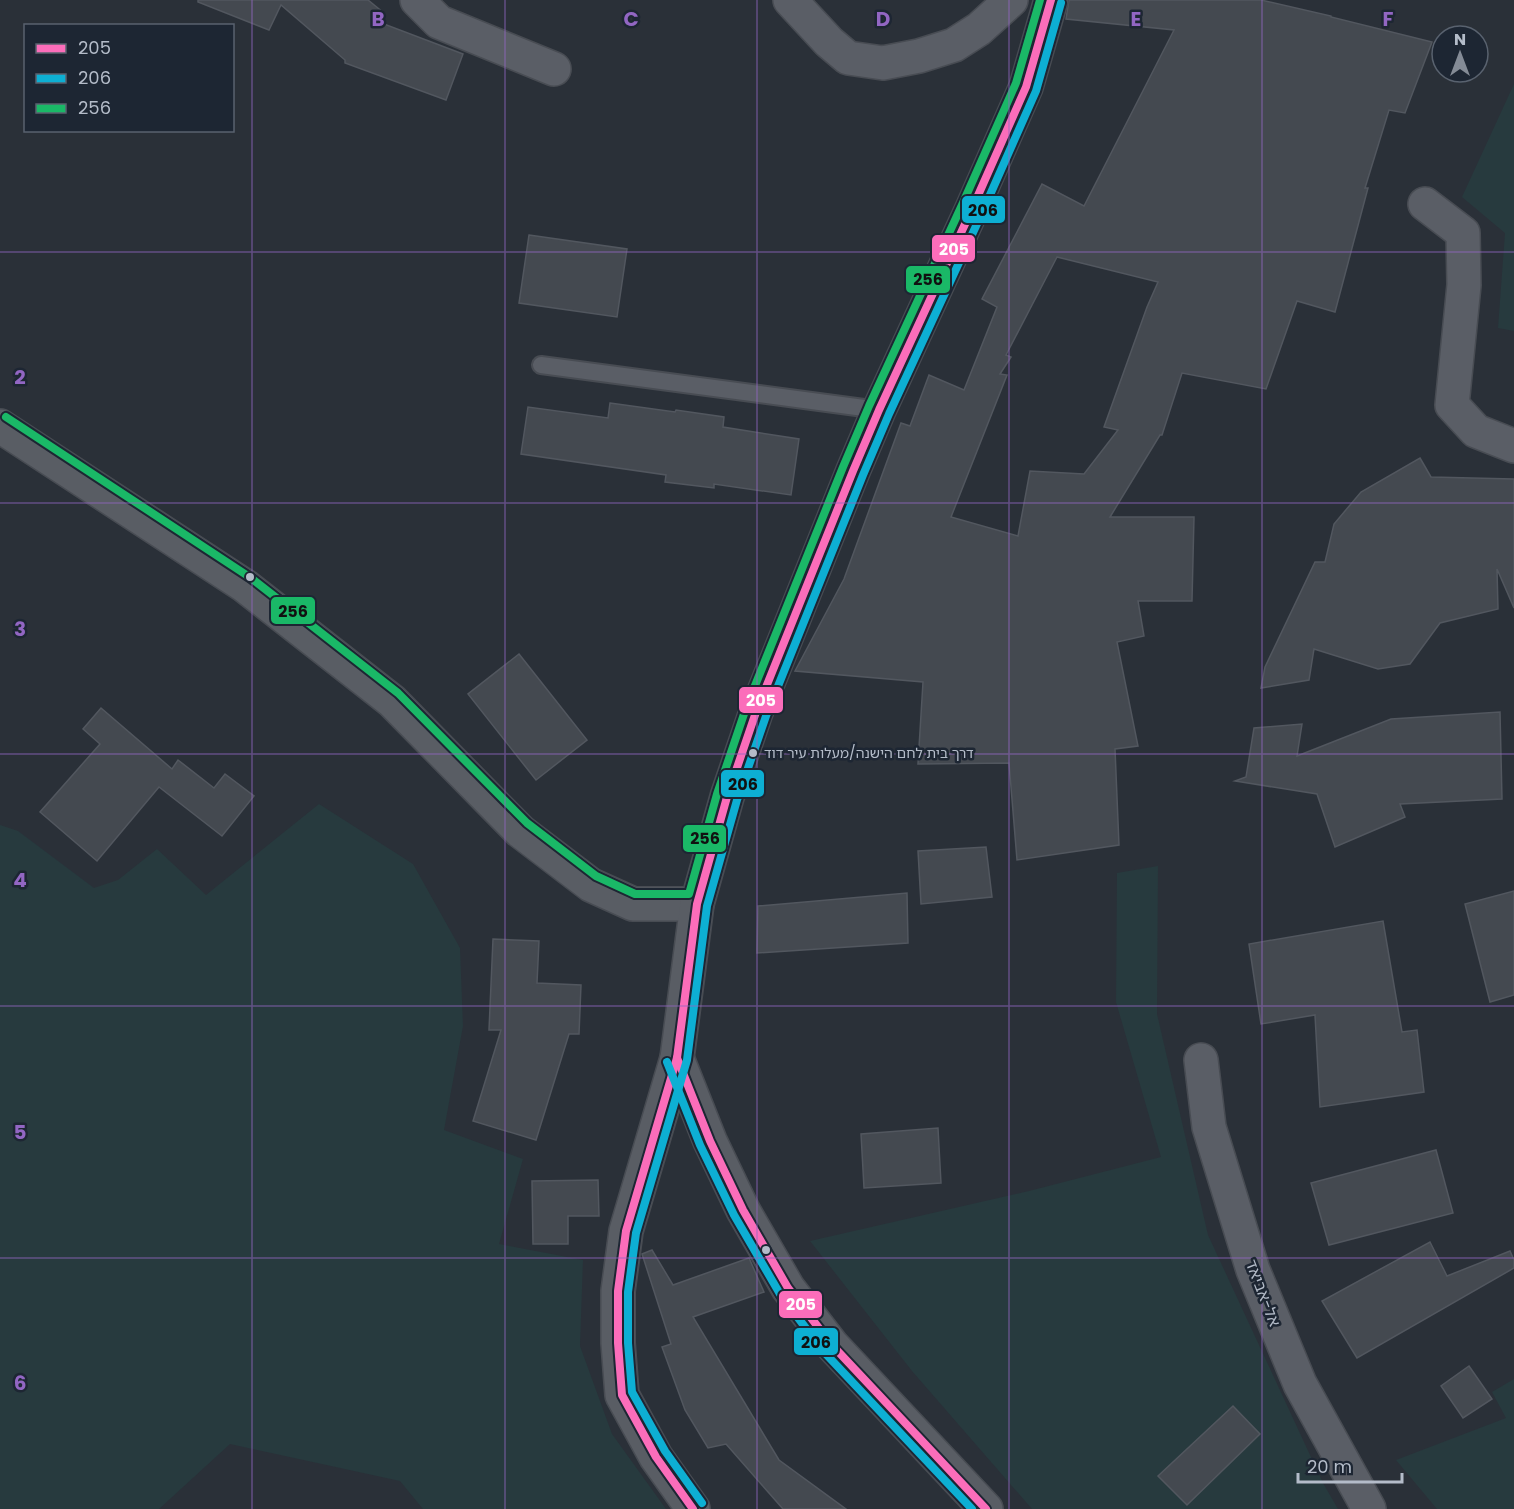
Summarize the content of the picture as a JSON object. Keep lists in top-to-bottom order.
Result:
{
  "streets": {
    "street": ["אל-אביאד"]
  },
  "places": ["דרך בית לחם הישנה/מעלות עיר דוד"],
  "lines": ["transit line 205", "transit line 256", "transit line 206"],
  "legend": ["205", "206", "256"],
  "scale_bar": "20 m",
  "north": "top",
  "grid": {
    "columns": [
      "B",
      "C",
      "D",
      "E",
      "F"
    ],
    "rows": [
      "2",
      "3",
      "4",
      "5",
      "6"
    ]
  }
}
